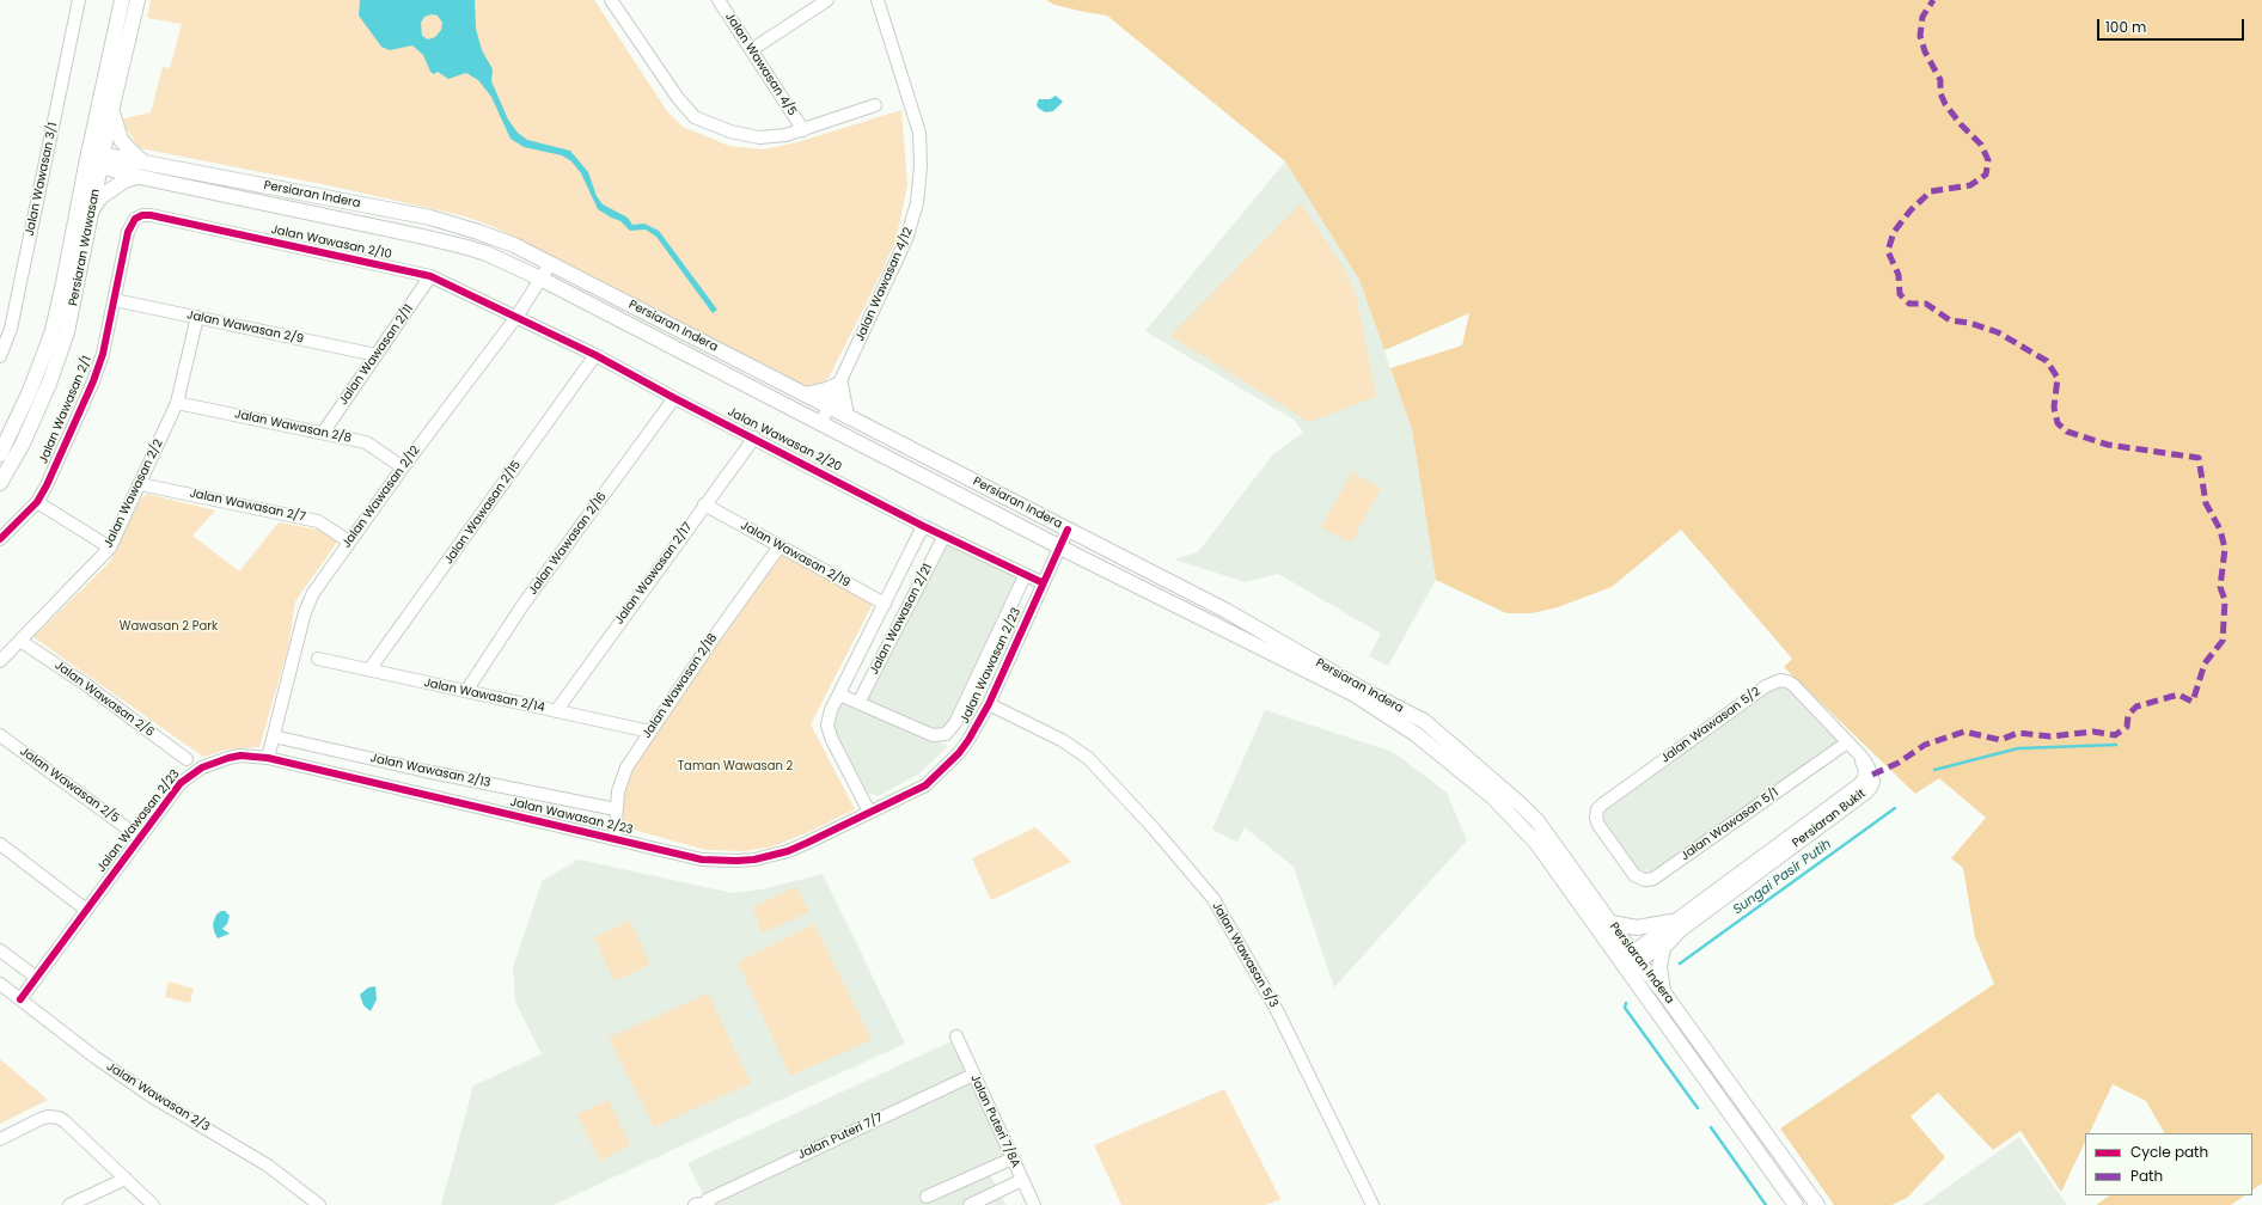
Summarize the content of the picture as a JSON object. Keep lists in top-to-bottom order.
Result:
{
  "streets": {
    "main road": ["Persiaran Indera", "Persiaran Wawasan"],
    "street": [
      "Jalan Wawasan 4/5",
      "Jalan Wawasan 3/1",
      "Jalan Wawasan 2/10",
      "Jalan Wawasan 4/12",
      "Jalan Wawasan 2/9",
      "Jalan Wawasan 2/11",
      "Jalan Wawasan 2/1",
      "Jalan Wawasan 2/8",
      "Jalan Wawasan 2/20",
      "Jalan Wawasan 2/2",
      "Jalan Wawasan 2/12",
      "Jalan Wawasan 2/7",
      "Jalan Wawasan 2/15",
      "Jalan Wawasan 2/16",
      "Jalan Wawasan 2/19",
      "Jalan Wawasan 2/17",
      "Jalan Wawasan 2/21",
      "Jalan Wawasan 2/23",
      "Jalan Wawasan 2/18",
      "Jalan Wawasan 2/14",
      "Jalan Wawasan 2/6",
      "Jalan Wawasan 5/2",
      "Jalan Wawasan 2/13",
      "Jalan Wawasan 2/5",
      "Persiaran Bukit",
      "Jalan Wawasan 5/1",
      "Jalan Wawasan 5/3",
      "Jalan Wawasan 2/3",
      "Jalan Puteri 7/8A",
      "Jalan Puteri 7/7"
    ]
  },
  "crossings": [
    ["Persiaran Indera", "Persiaran Wawasan"],
    ["Persiaran Indera", "Jalan Wawasan 4/12"],
    ["Persiaran Indera", "Jalan Wawasan 2/12"],
    ["Persiaran Indera", "Jalan Wawasan 2/23"],
    ["Persiaran Indera", "Persiaran Bukit"],
    ["Jalan Wawasan 2/10", "Jalan Wawasan 2/11"],
    ["Jalan Wawasan 2/10", "Jalan Wawasan 2/1"],
    ["Jalan Wawasan 2/10", "Jalan Wawasan 2/20"],
    ["Jalan Wawasan 2/10", "Jalan Wawasan 2/12"],
    ["Jalan Wawasan 2/9", "Jalan Wawasan 2/11"],
    ["Jalan Wawasan 2/9", "Jalan Wawasan 2/1"],
    ["Jalan Wawasan 2/9", "Jalan Wawasan 2/2"],
    ["Jalan Wawasan 2/11", "Jalan Wawasan 2/8"],
    ["Jalan Wawasan 2/8", "Jalan Wawasan 2/2"],
    ["Jalan Wawasan 2/8", "Jalan Wawasan 2/12"],
    ["Jalan Wawasan 2/20", "Jalan Wawasan 2/12"],
    ["Jalan Wawasan 2/20", "Jalan Wawasan 2/15"],
    ["Jalan Wawasan 2/20", "Jalan Wawasan 2/16"],
    ["Jalan Wawasan 2/20", "Jalan Wawasan 2/17"],
    ["Jalan Wawasan 2/20", "Jalan Wawasan 2/21"],
    ["Jalan Wawasan 2/20", "Jalan Wawasan 2/23"],
    ["Jalan Wawasan 2/2", "Jalan Wawasan 2/7"],
    ["Jalan Wawasan 2/2", "Jalan Wawasan 2/6"],
    ["Jalan Wawasan 2/12", "Jalan Wawasan 2/7"],
    ["Jalan Wawasan 2/12", "Jalan Wawasan 2/23"],
    ["Jalan Wawasan 2/12", "Jalan Wawasan 2/13"],
    ["Jalan Wawasan 2/15", "Jalan Wawasan 2/14"],
    ["Jalan Wawasan 2/16", "Jalan Wawasan 2/14"],
    ["Jalan Wawasan 2/19", "Jalan Wawasan 2/17"],
    ["Jalan Wawasan 2/19", "Jalan Wawasan 2/18"],
    ["Jalan Wawasan 2/17", "Jalan Wawasan 2/14"],
    ["Jalan Wawasan 2/23", "Jalan Wawasan 2/18"],
    ["Jalan Wawasan 2/23", "Jalan Wawasan 2/5"],
    ["Jalan Wawasan 2/23", "Jalan Wawasan 5/3"],
    ["Jalan Wawasan 2/23", "Jalan Wawasan 2/3"],
    ["Jalan Wawasan 2/18", "Jalan Wawasan 2/14"],
    ["Jalan Wawasan 2/18", "Jalan Wawasan 2/13"],
    ["Jalan Wawasan 5/2", "Persiaran Bukit"],
    ["Jalan Wawasan 5/2", "Jalan Wawasan 5/1"],
    ["Jalan Puteri 7/8A", "Jalan Puteri 7/7"]
  ],
  "water": ["Sungai Pasir Putih"],
  "parks": ["Wawasan 2 Park", "Taman Wawasan 2"],
  "legend": ["Cycle path", "Path"],
  "scale_bar": "100 m"
}
